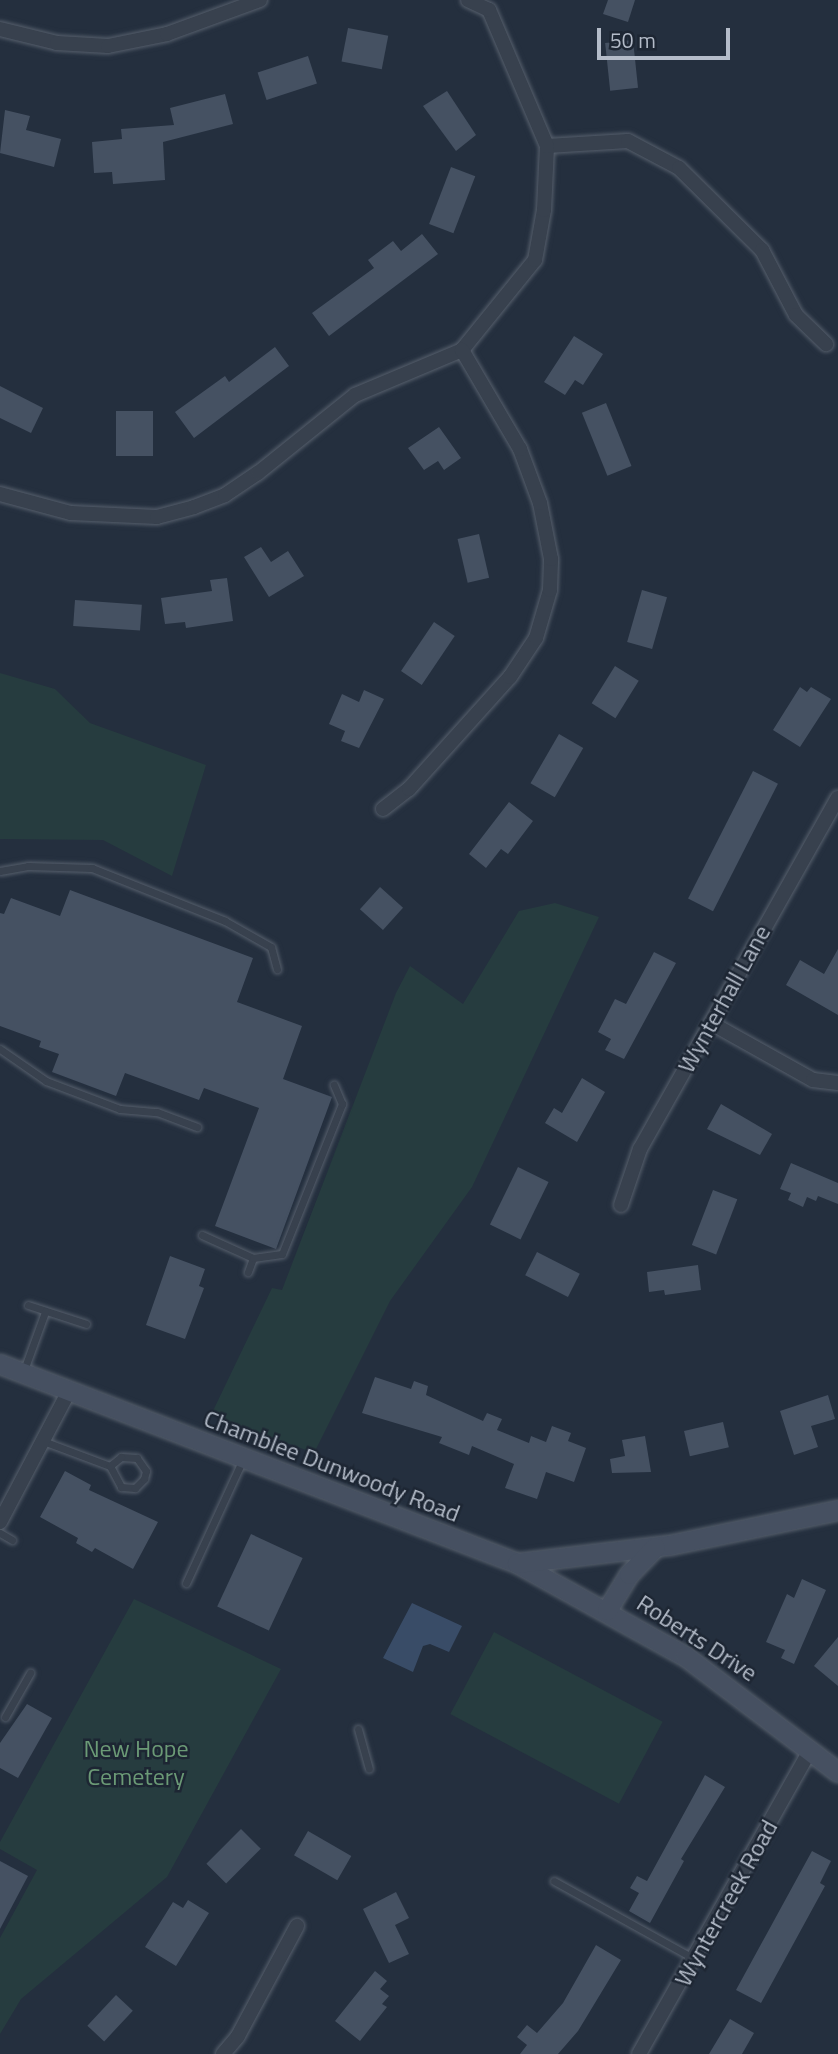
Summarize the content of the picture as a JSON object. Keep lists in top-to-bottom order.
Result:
{
  "streets": {
    "street": [
      "Wynterhall Lane",
      "Chamblee Dunwoody Road",
      "Roberts Drive",
      "Wyntercreek Road"
    ]
  },
  "crossings": [
    ["Chamblee Dunwoody Road", "Roberts Drive"],
    ["Roberts Drive", "Wyntercreek Road"]
  ],
  "parks": ["New Hope Cemetery"],
  "scale_bar": "50 m"
}
